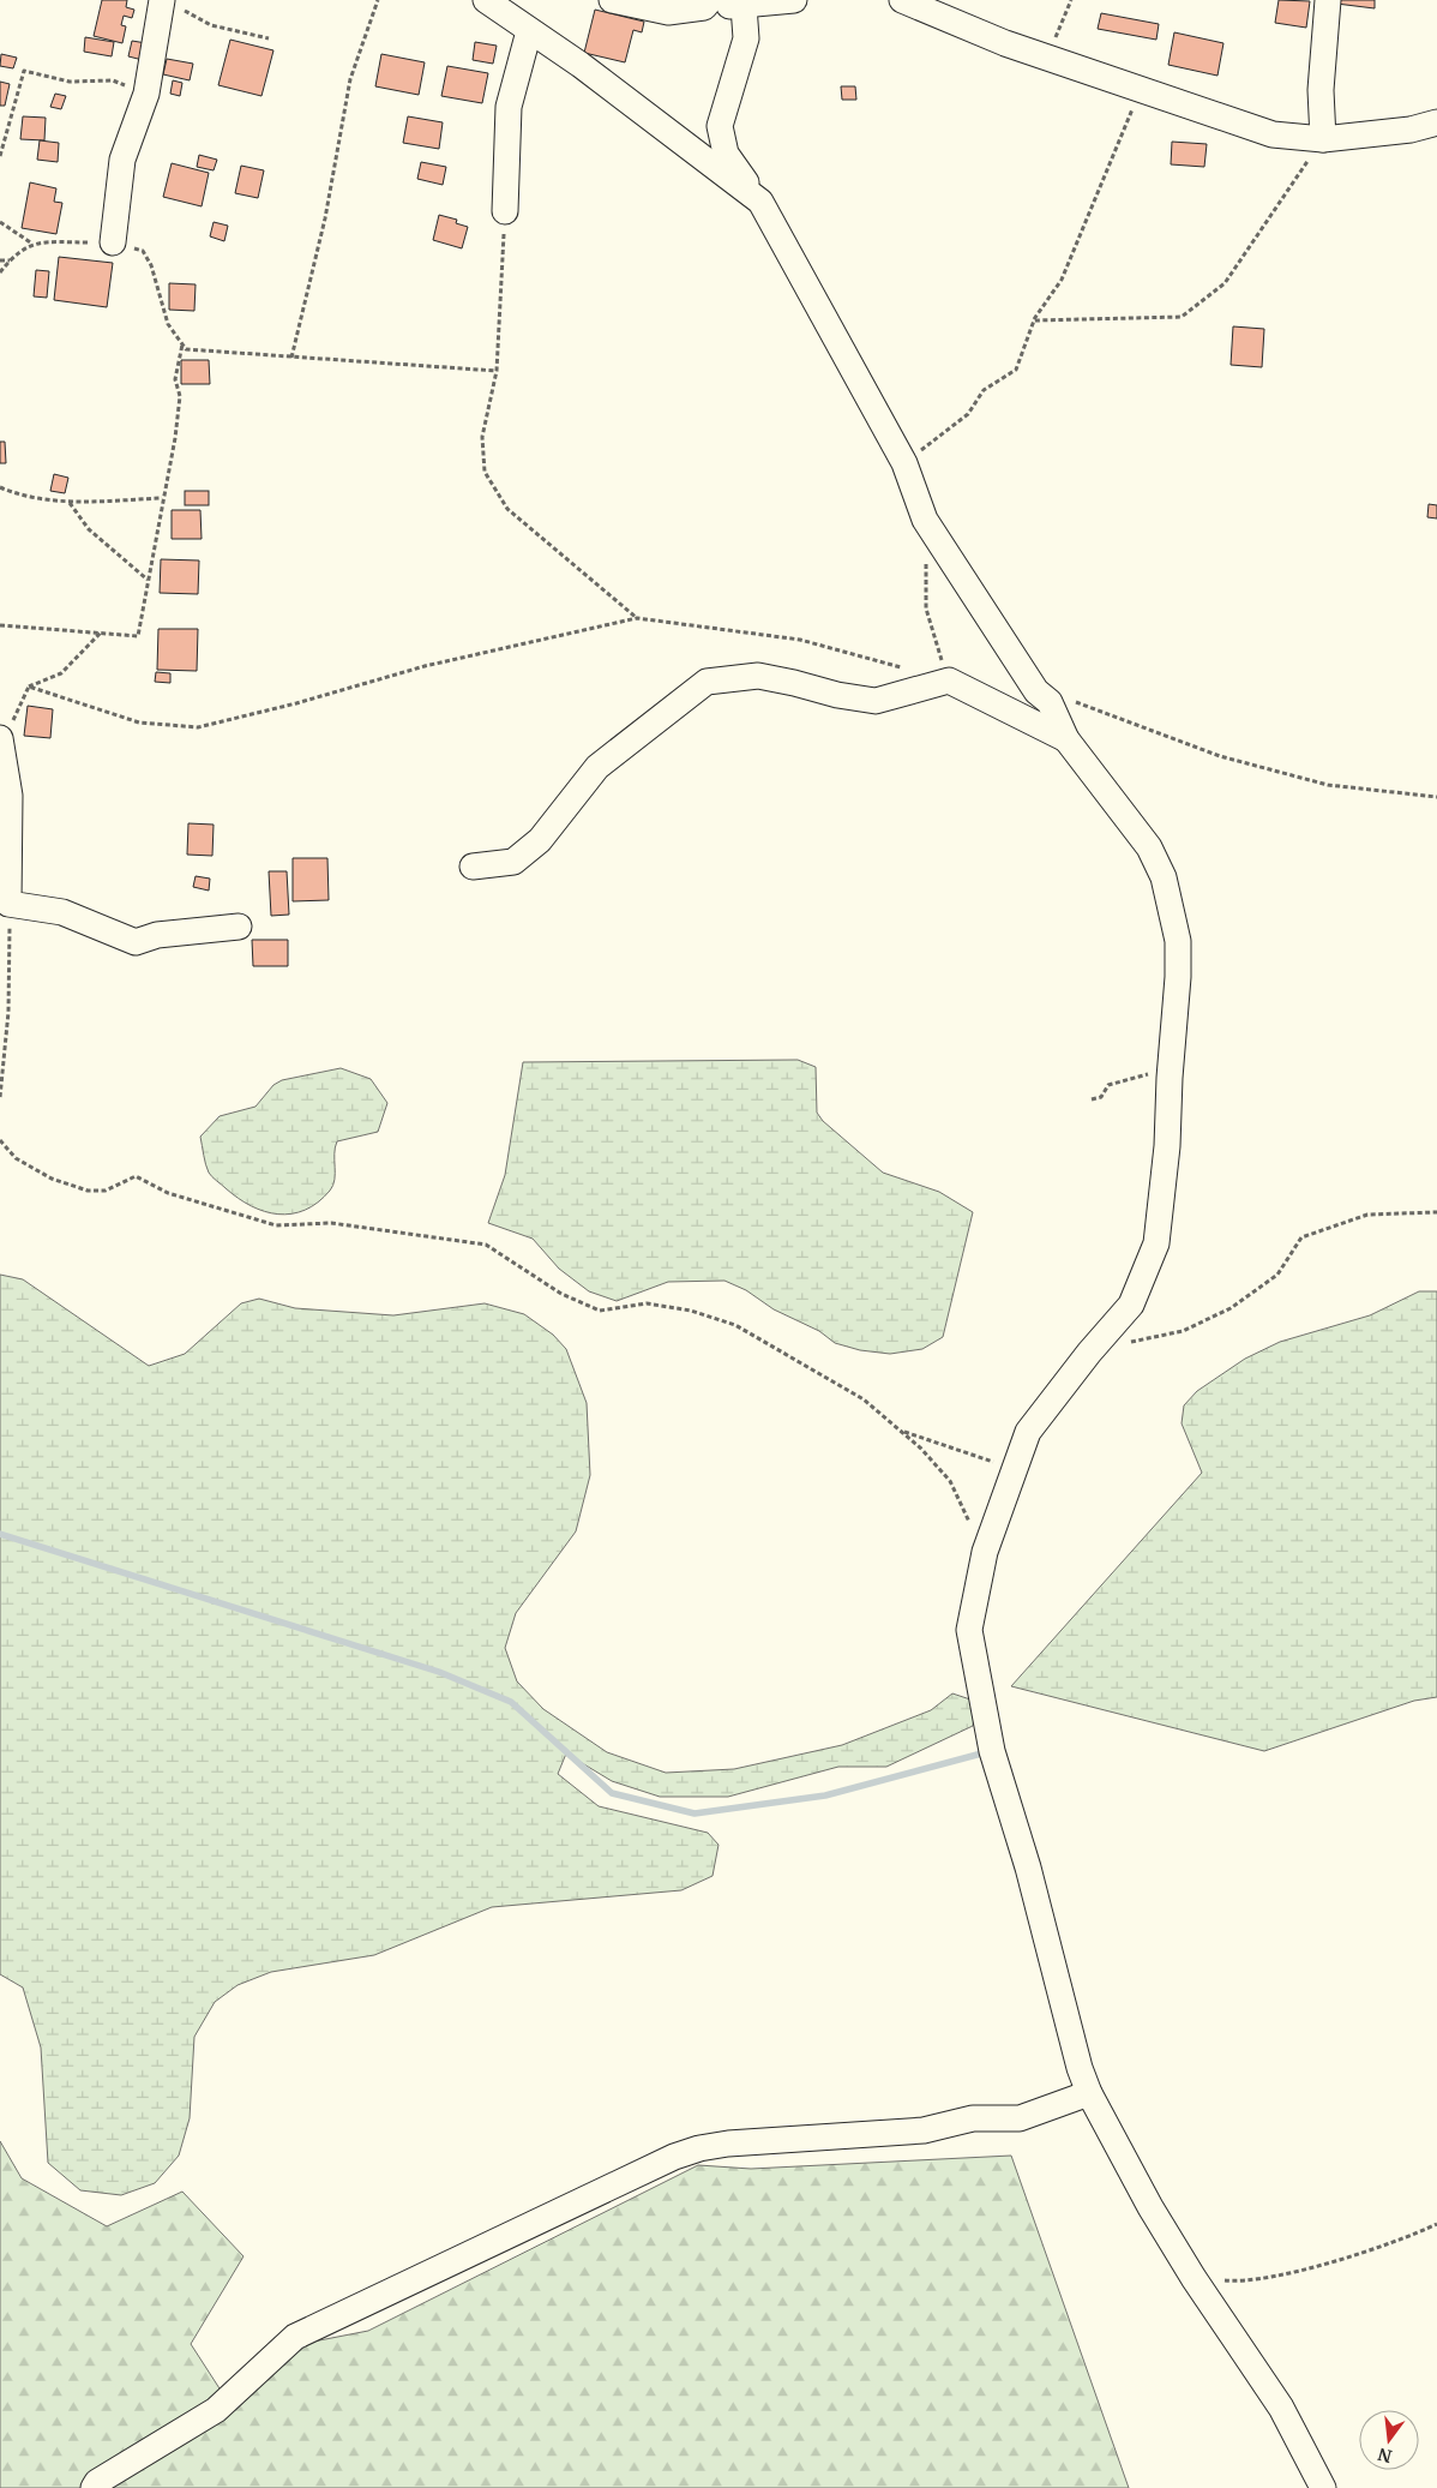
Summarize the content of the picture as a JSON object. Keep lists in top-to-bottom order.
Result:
{
  "north": "bottom"
}
